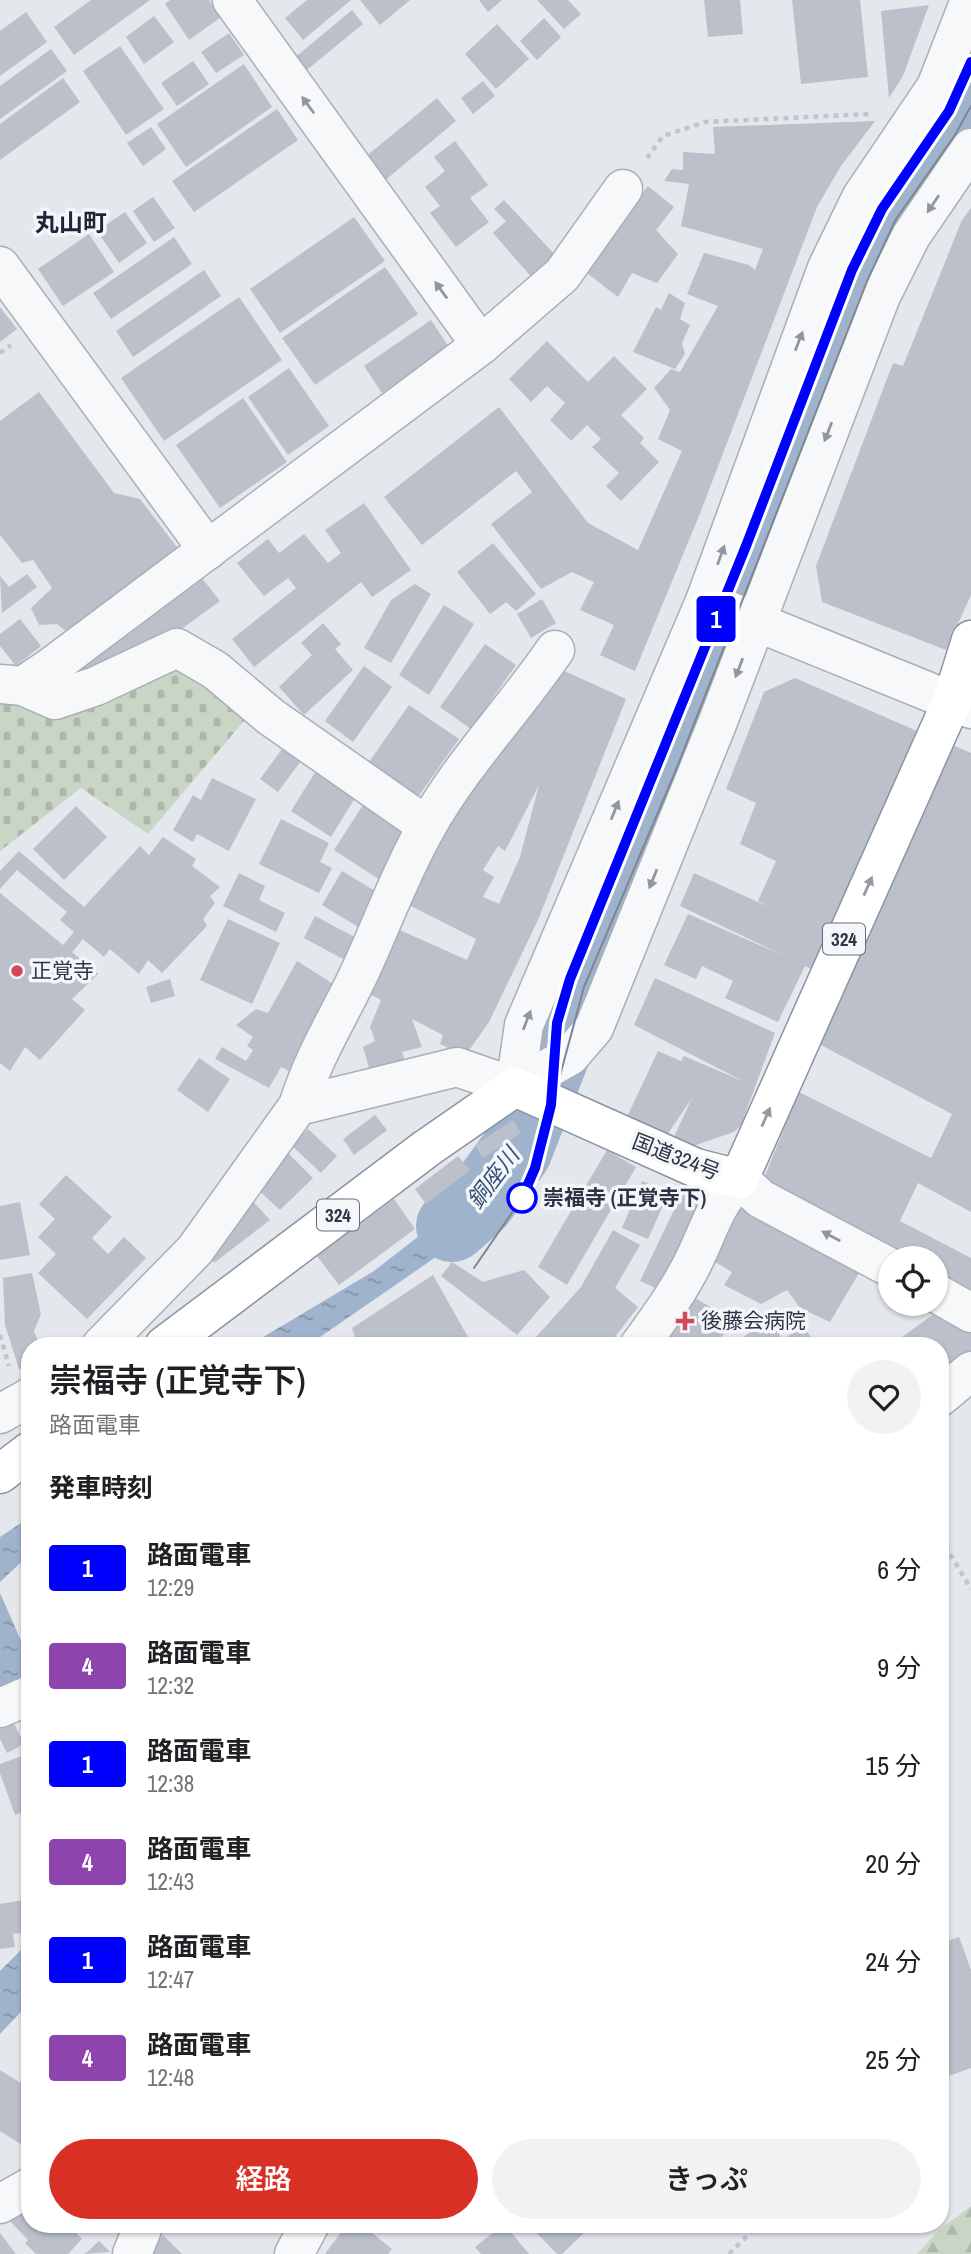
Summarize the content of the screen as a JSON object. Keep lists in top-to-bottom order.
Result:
{
  "streets": {
    "highway": ["324", "国道324号"]
  },
  "crossings": [
    ["324", "国道324号"]
  ],
  "one_way": ["国道324号"],
  "districts": ["丸山町"],
  "water": ["銅座川"],
  "places": {
    "other": ["正覚寺", "崇福寺 (正覚寺下)"],
    "health": ["後藤会病院"]
  },
  "lines": ["tram line 1"],
  "page": {
    "on_map": "1",
    "heading": [
      ["崇福寺 (正覚寺下)", "路面電車"],
      "発車時刻"
    ],
    "list": [
      {
        "mark": "1",
        "name": "路面電車",
        "note": "12:29",
        "value": "6 分"
      },
      {
        "mark": "4",
        "name": "路面電車",
        "note": "12:32",
        "value": "9 分"
      },
      {
        "mark": "1",
        "name": "路面電車",
        "note": "12:38",
        "value": "15 分"
      },
      {
        "mark": "4",
        "name": "路面電車",
        "note": "12:43",
        "value": "20 分"
      },
      {
        "mark": "1",
        "name": "路面電車",
        "note": "12:47",
        "value": "24 分"
      },
      {
        "mark": "4",
        "name": "路面電車",
        "note": "12:48",
        "value": "25 分"
      }
    ],
    "buttons": ["経路", "きっぷ"]
  }
}
